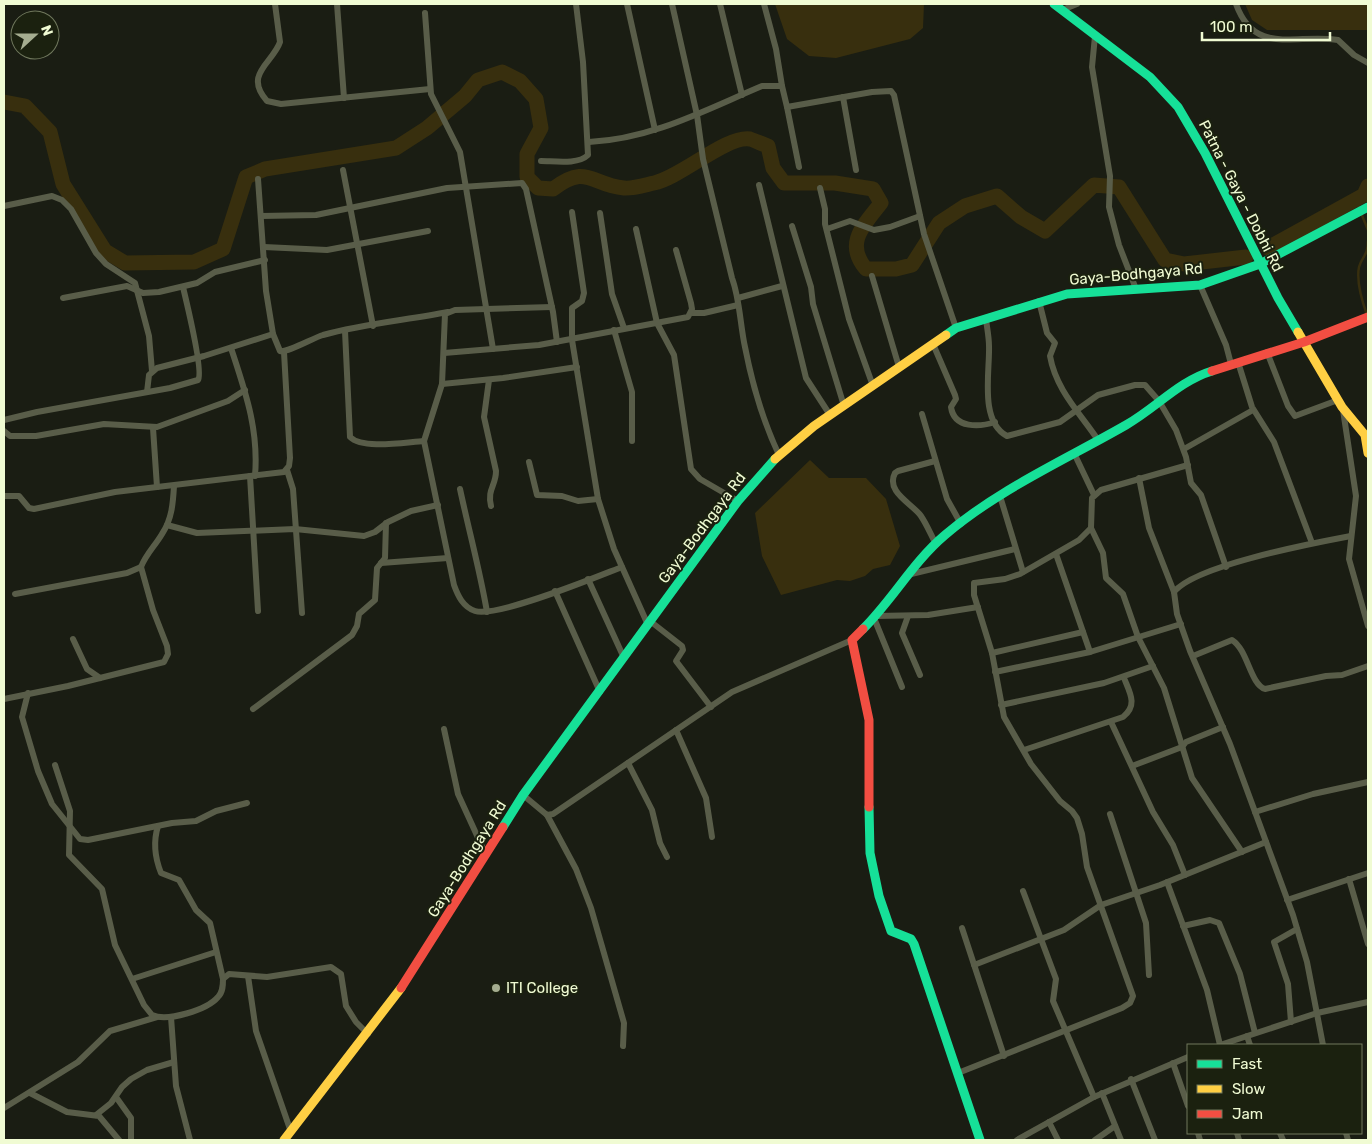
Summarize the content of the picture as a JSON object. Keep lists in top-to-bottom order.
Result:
{
  "streets": {
    "street": ["Patna - Gaya - Dobhi Rd", "Gaya-Bodhgaya Rd"]
  },
  "crossings": [
    ["Patna - Gaya - Dobhi Rd", "Gaya-Bodhgaya Rd"]
  ],
  "places": ["ITI College"],
  "legend": ["Fast", "Slow", "Jam"],
  "scale_bar": "100 m",
  "north": "right"
}
